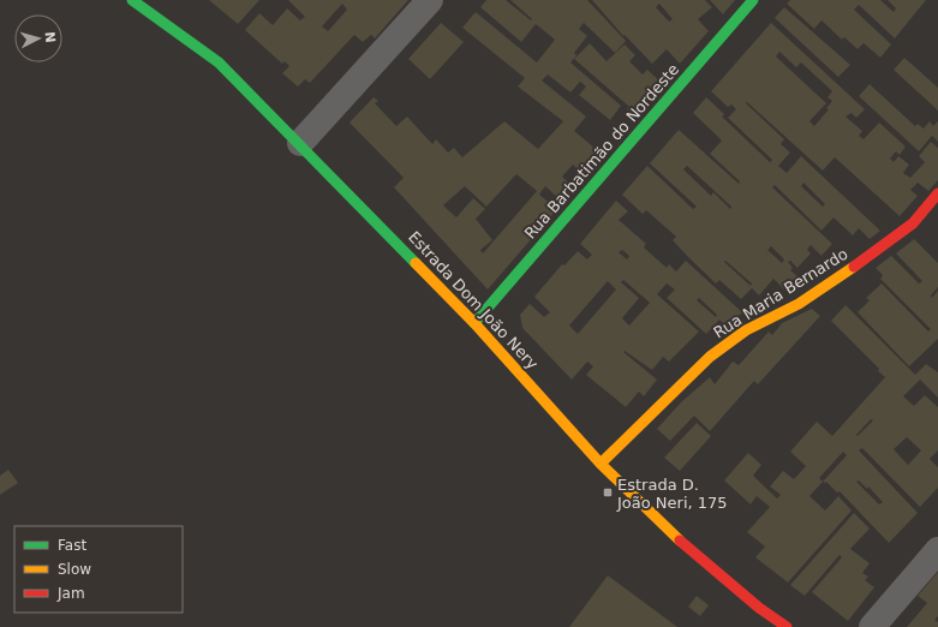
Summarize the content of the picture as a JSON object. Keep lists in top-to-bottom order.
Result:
{
  "streets": {
    "main road": ["Rua Barbatimão do Nordeste", "Rua Maria Bernardo", "Estrada Dom João Nery"]
  },
  "crossings": [
    ["Rua Barbatimão do Nordeste", "Estrada Dom João Nery"],
    ["Rua Maria Bernardo", "Estrada Dom João Nery"]
  ],
  "places": {
    "transit": ["Estrada D. João Neri, 175"]
  },
  "legend": ["Fast", "Slow", "Jam"],
  "north": "right"
}
